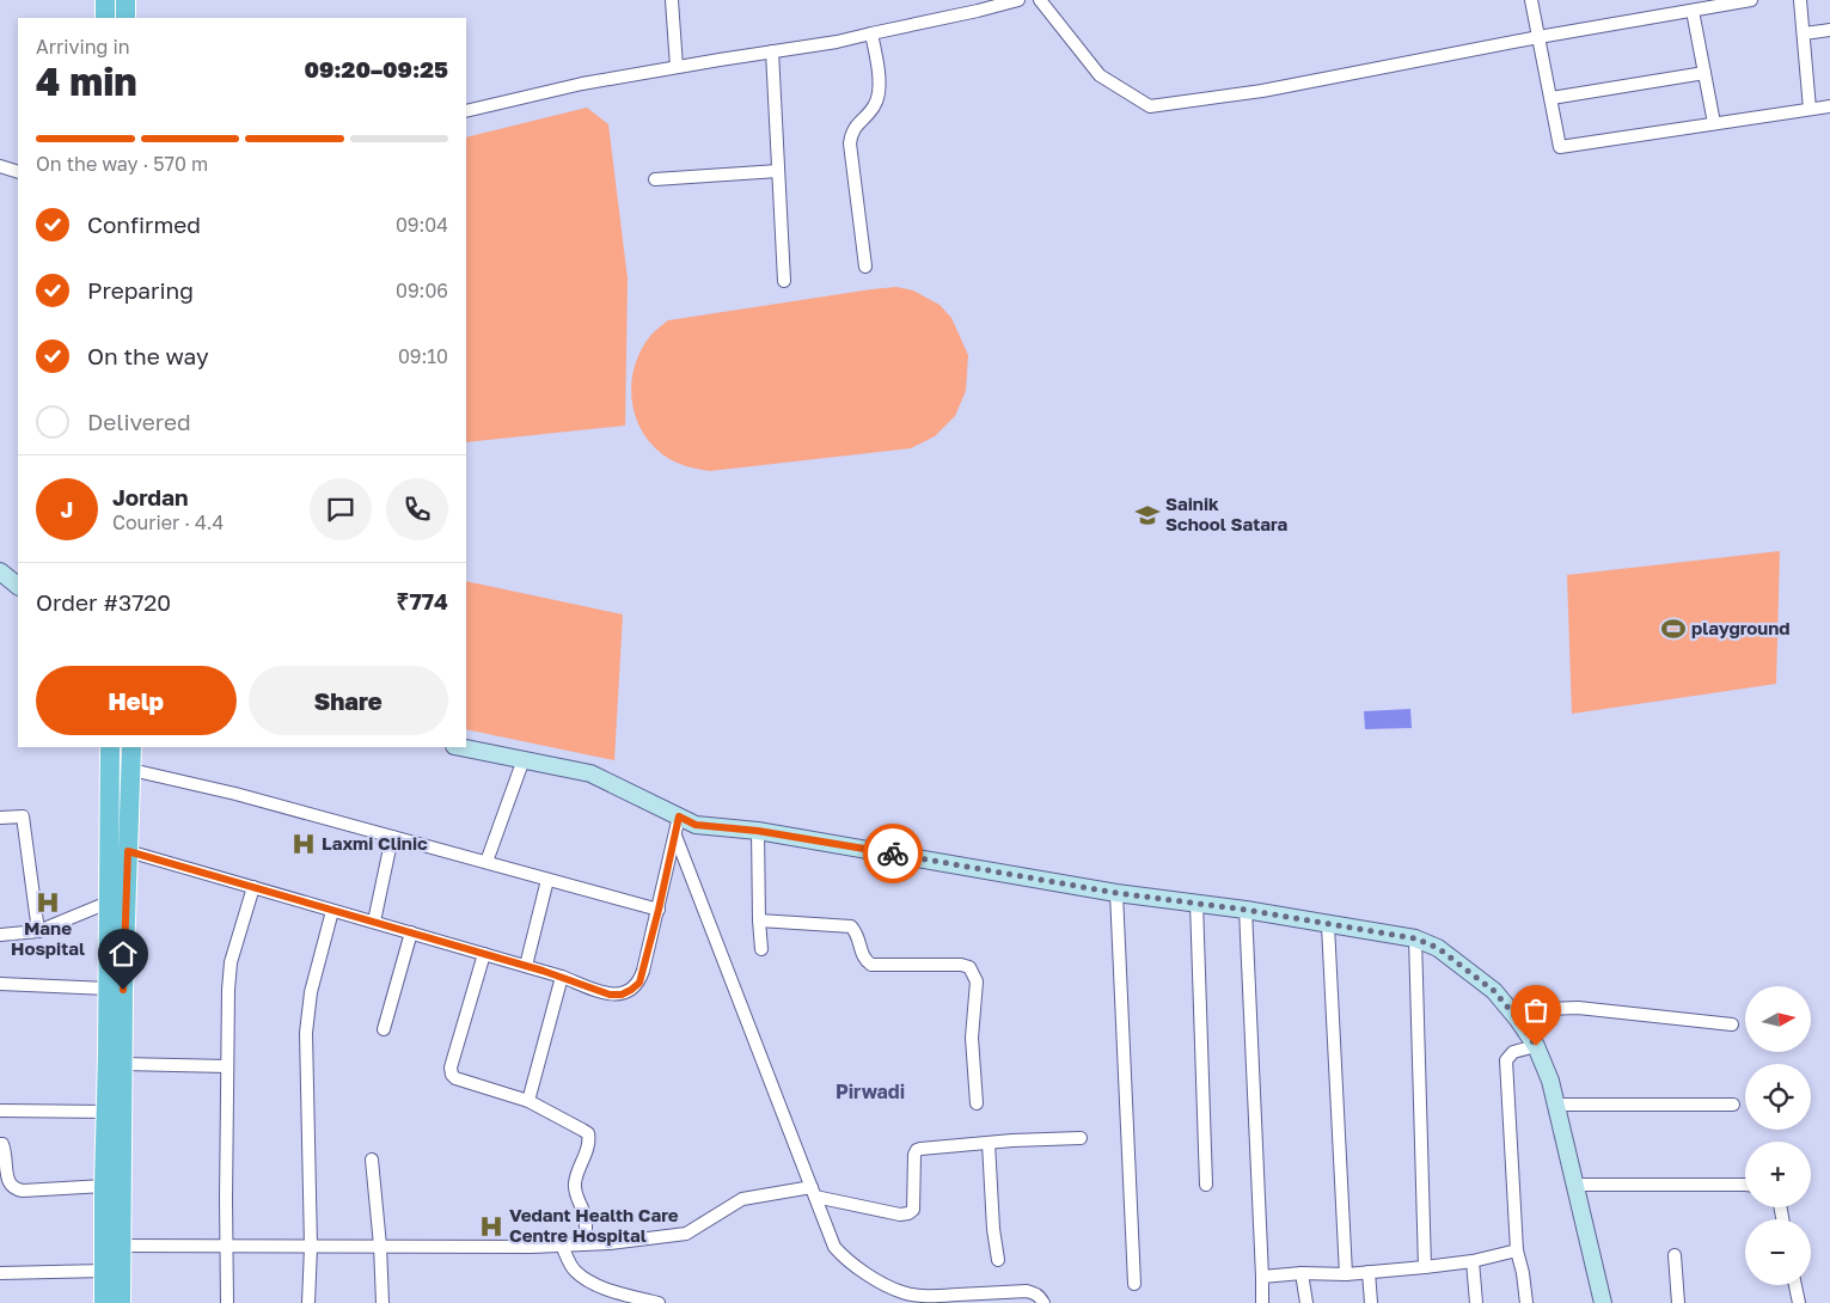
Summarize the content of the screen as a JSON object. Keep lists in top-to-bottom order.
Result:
{
  "districts": ["Pirwadi"],
  "places": {
    "school or university": ["Sainik School Satara"],
    "sports": ["playground"],
    "hospital": ["Laxmi Clinic", "Mane Hospital", "Vedant Health Care Centre Hospital"]
  },
  "north": "right",
  "page": {
    "heading": ["4 min", "Arriving in", "09:20–09:25"],
    "panel": [
      "Jordan",
      "Courier · 4.4",
      "Order #3720",
      "₹774"
    ],
    "bar": "On the way · 570 m",
    "list": [
      ["Confirmed", "09:04"],
      ["Preparing", "09:06"],
      ["On the way", "09:10"],
      "Delivered"
    ],
    "round": "J",
    "buttons": ["Help", "Share"],
    "map_buttons": ["+", "−"]
  }
}
